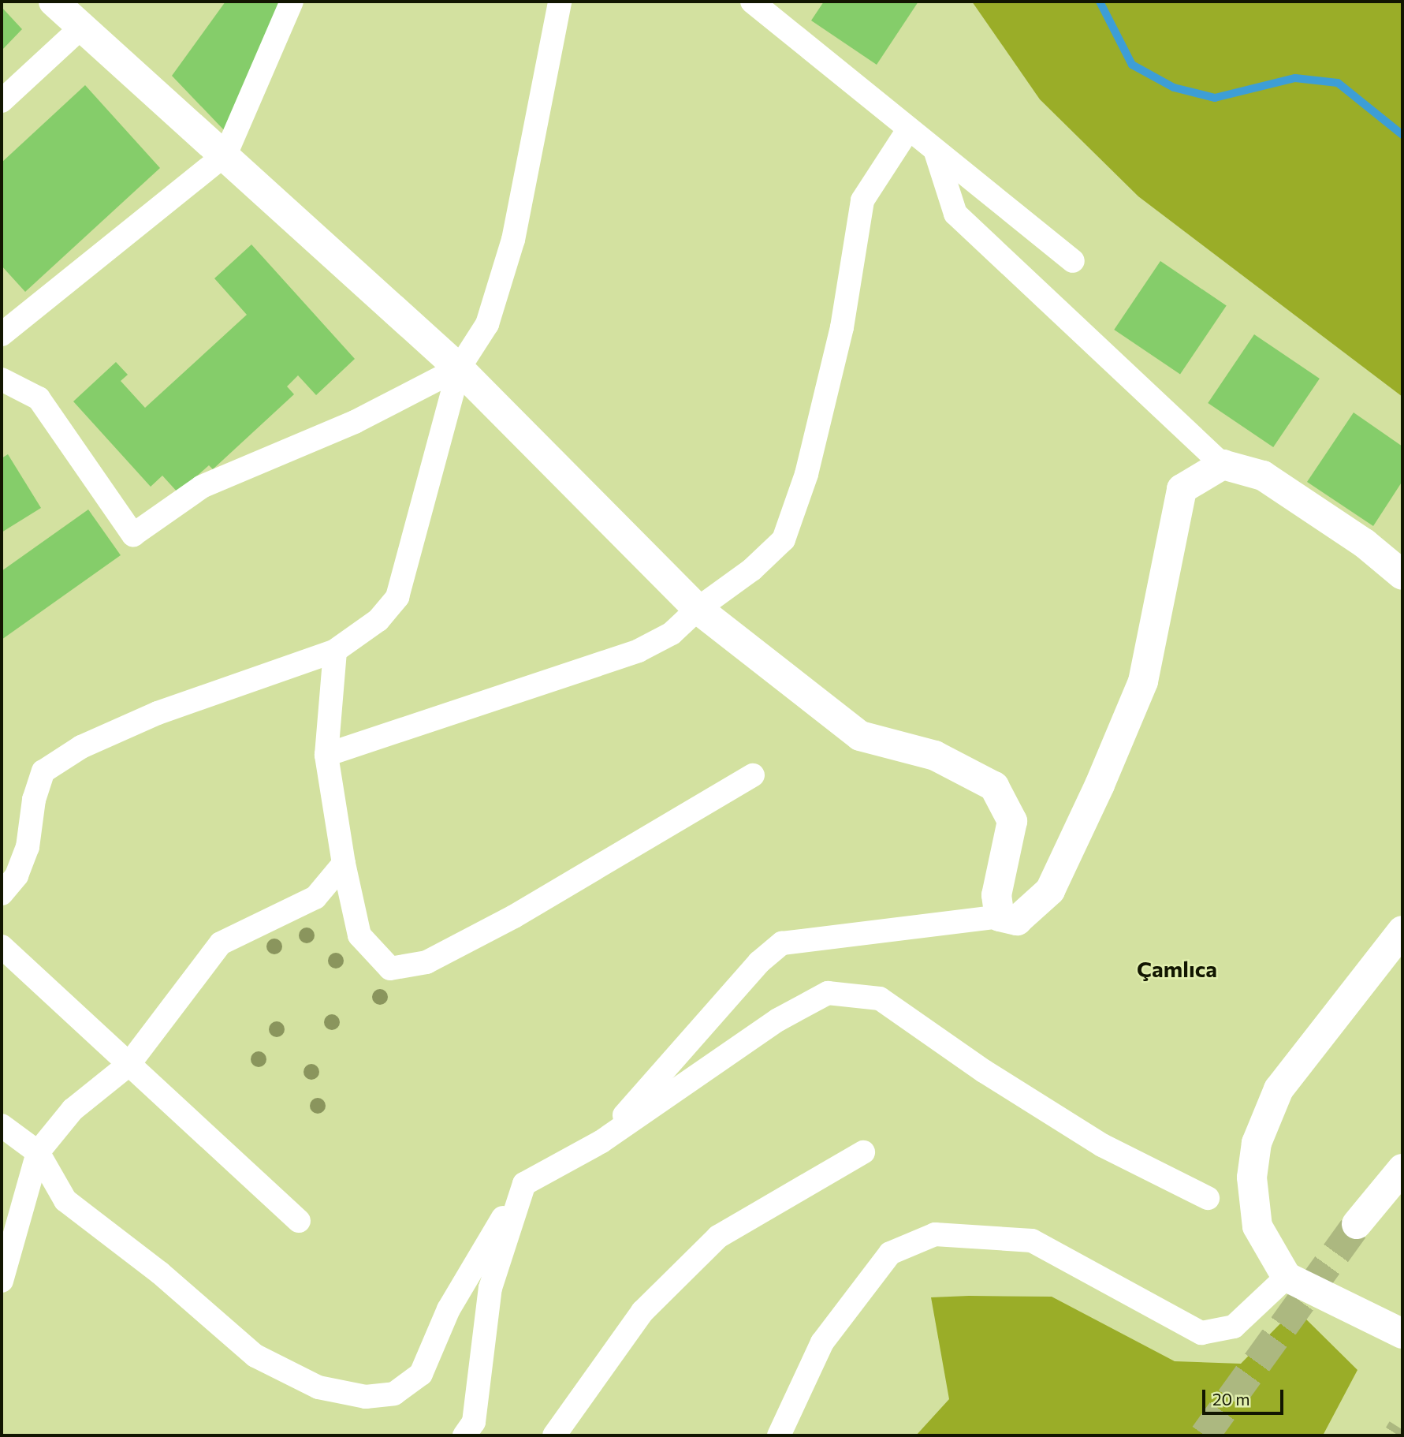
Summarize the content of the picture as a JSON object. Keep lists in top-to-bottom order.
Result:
{
  "districts": ["Çamlıca"],
  "scale_bar": "20 m"
}
